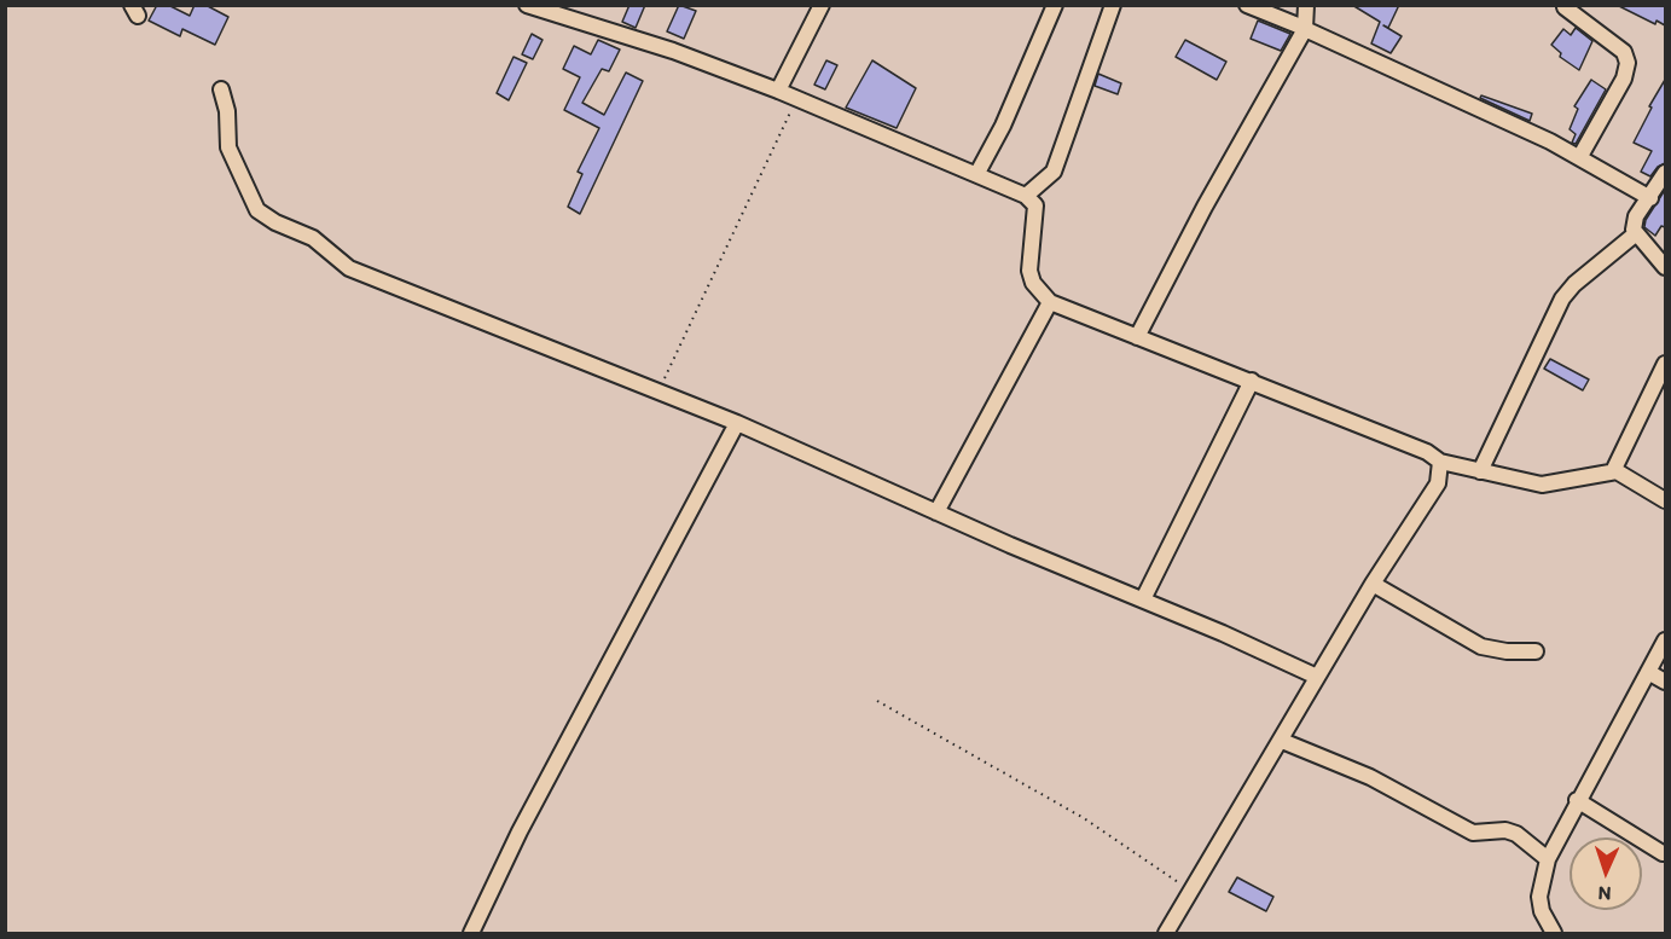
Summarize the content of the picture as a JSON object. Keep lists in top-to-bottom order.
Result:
{
  "north": "bottom"
}
